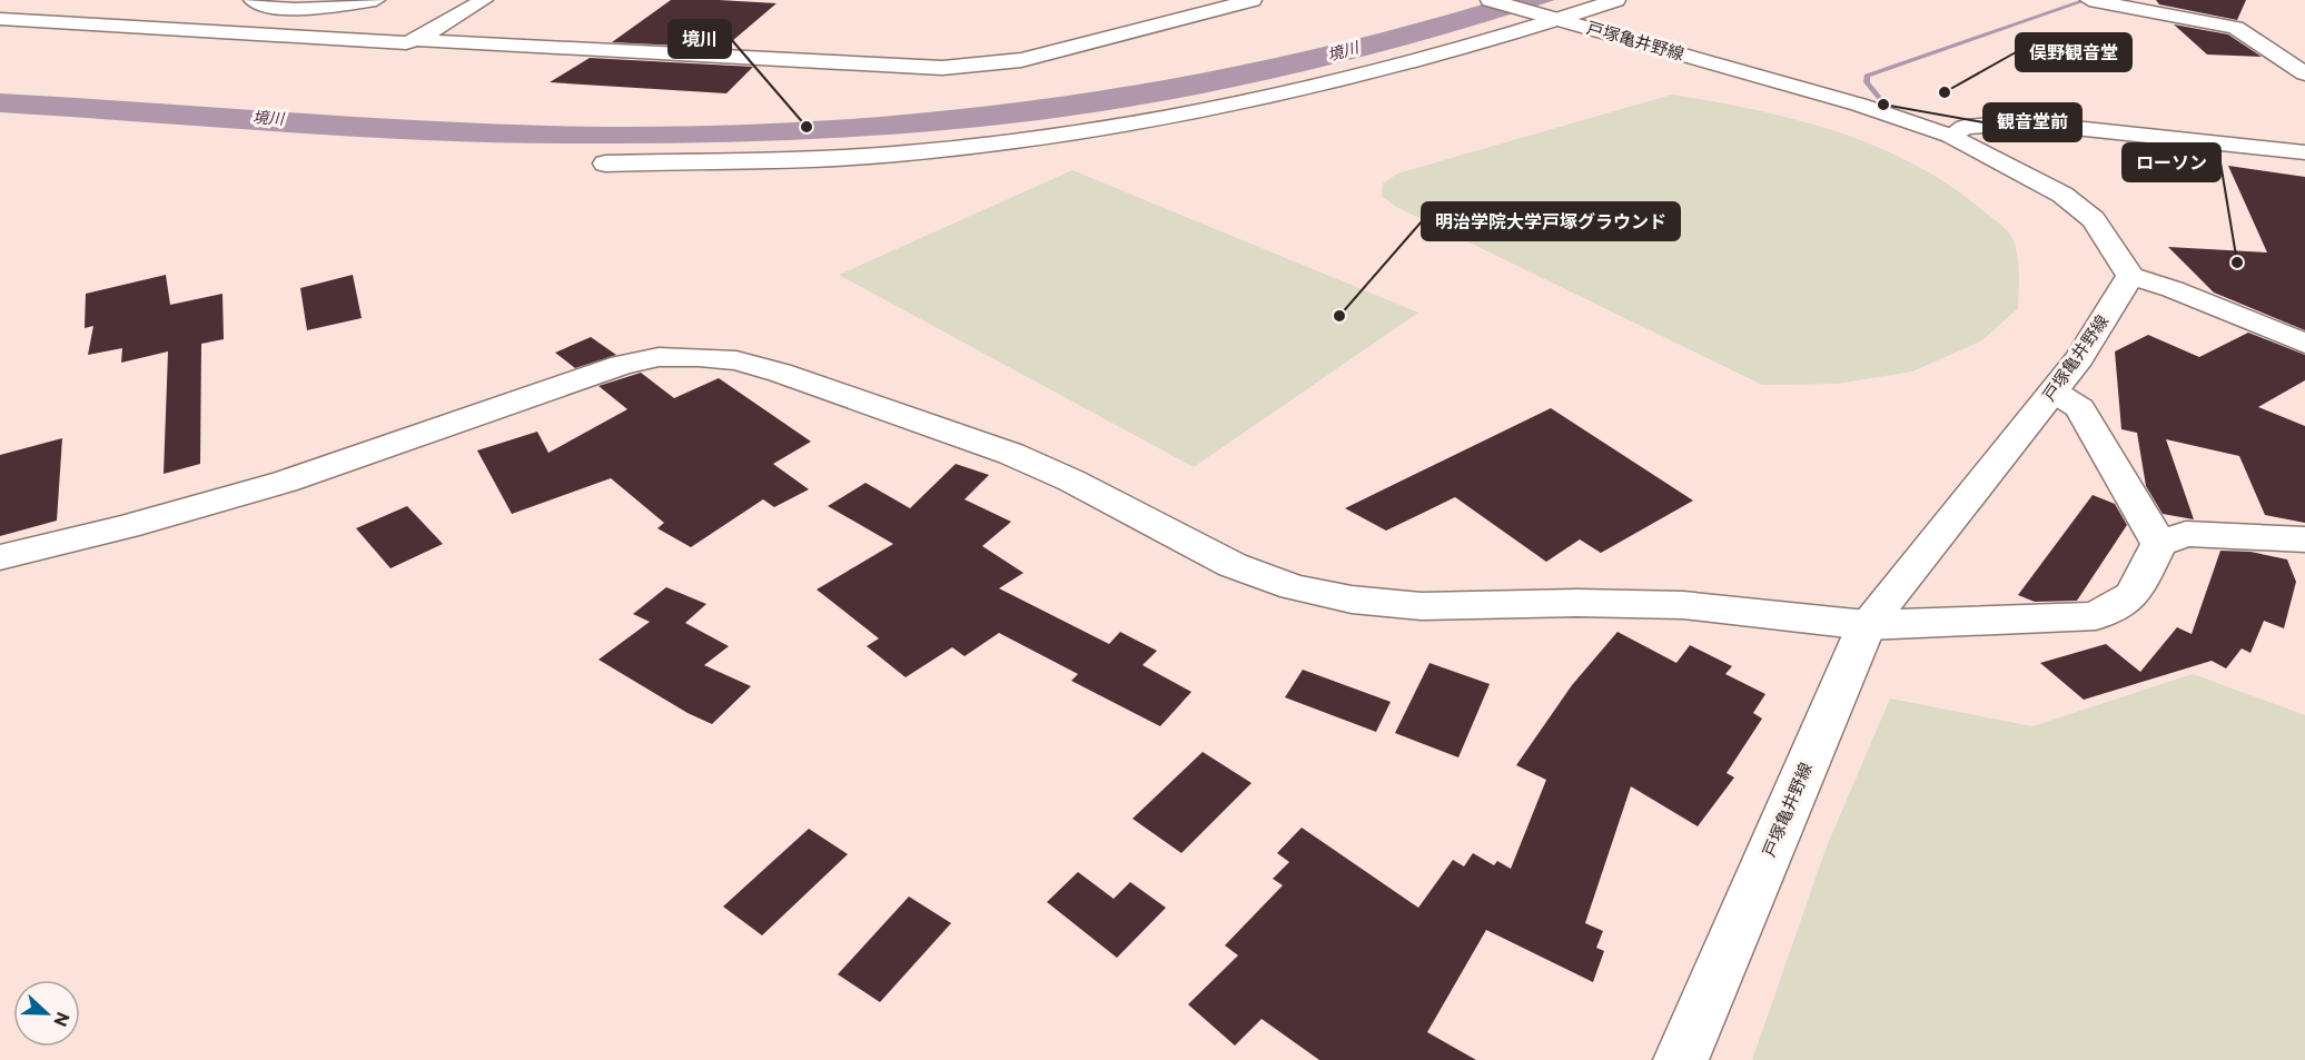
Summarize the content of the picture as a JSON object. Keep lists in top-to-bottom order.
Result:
{
  "streets": {
    "street": ["戸塚亀井野線"]
  },
  "water": ["境川"],
  "places": [
    "俣野観音堂",
    "観音堂前",
    "境川",
    "ローソン",
    "明治学院大学戸塚グラウンド"
  ],
  "north": "right"
}
